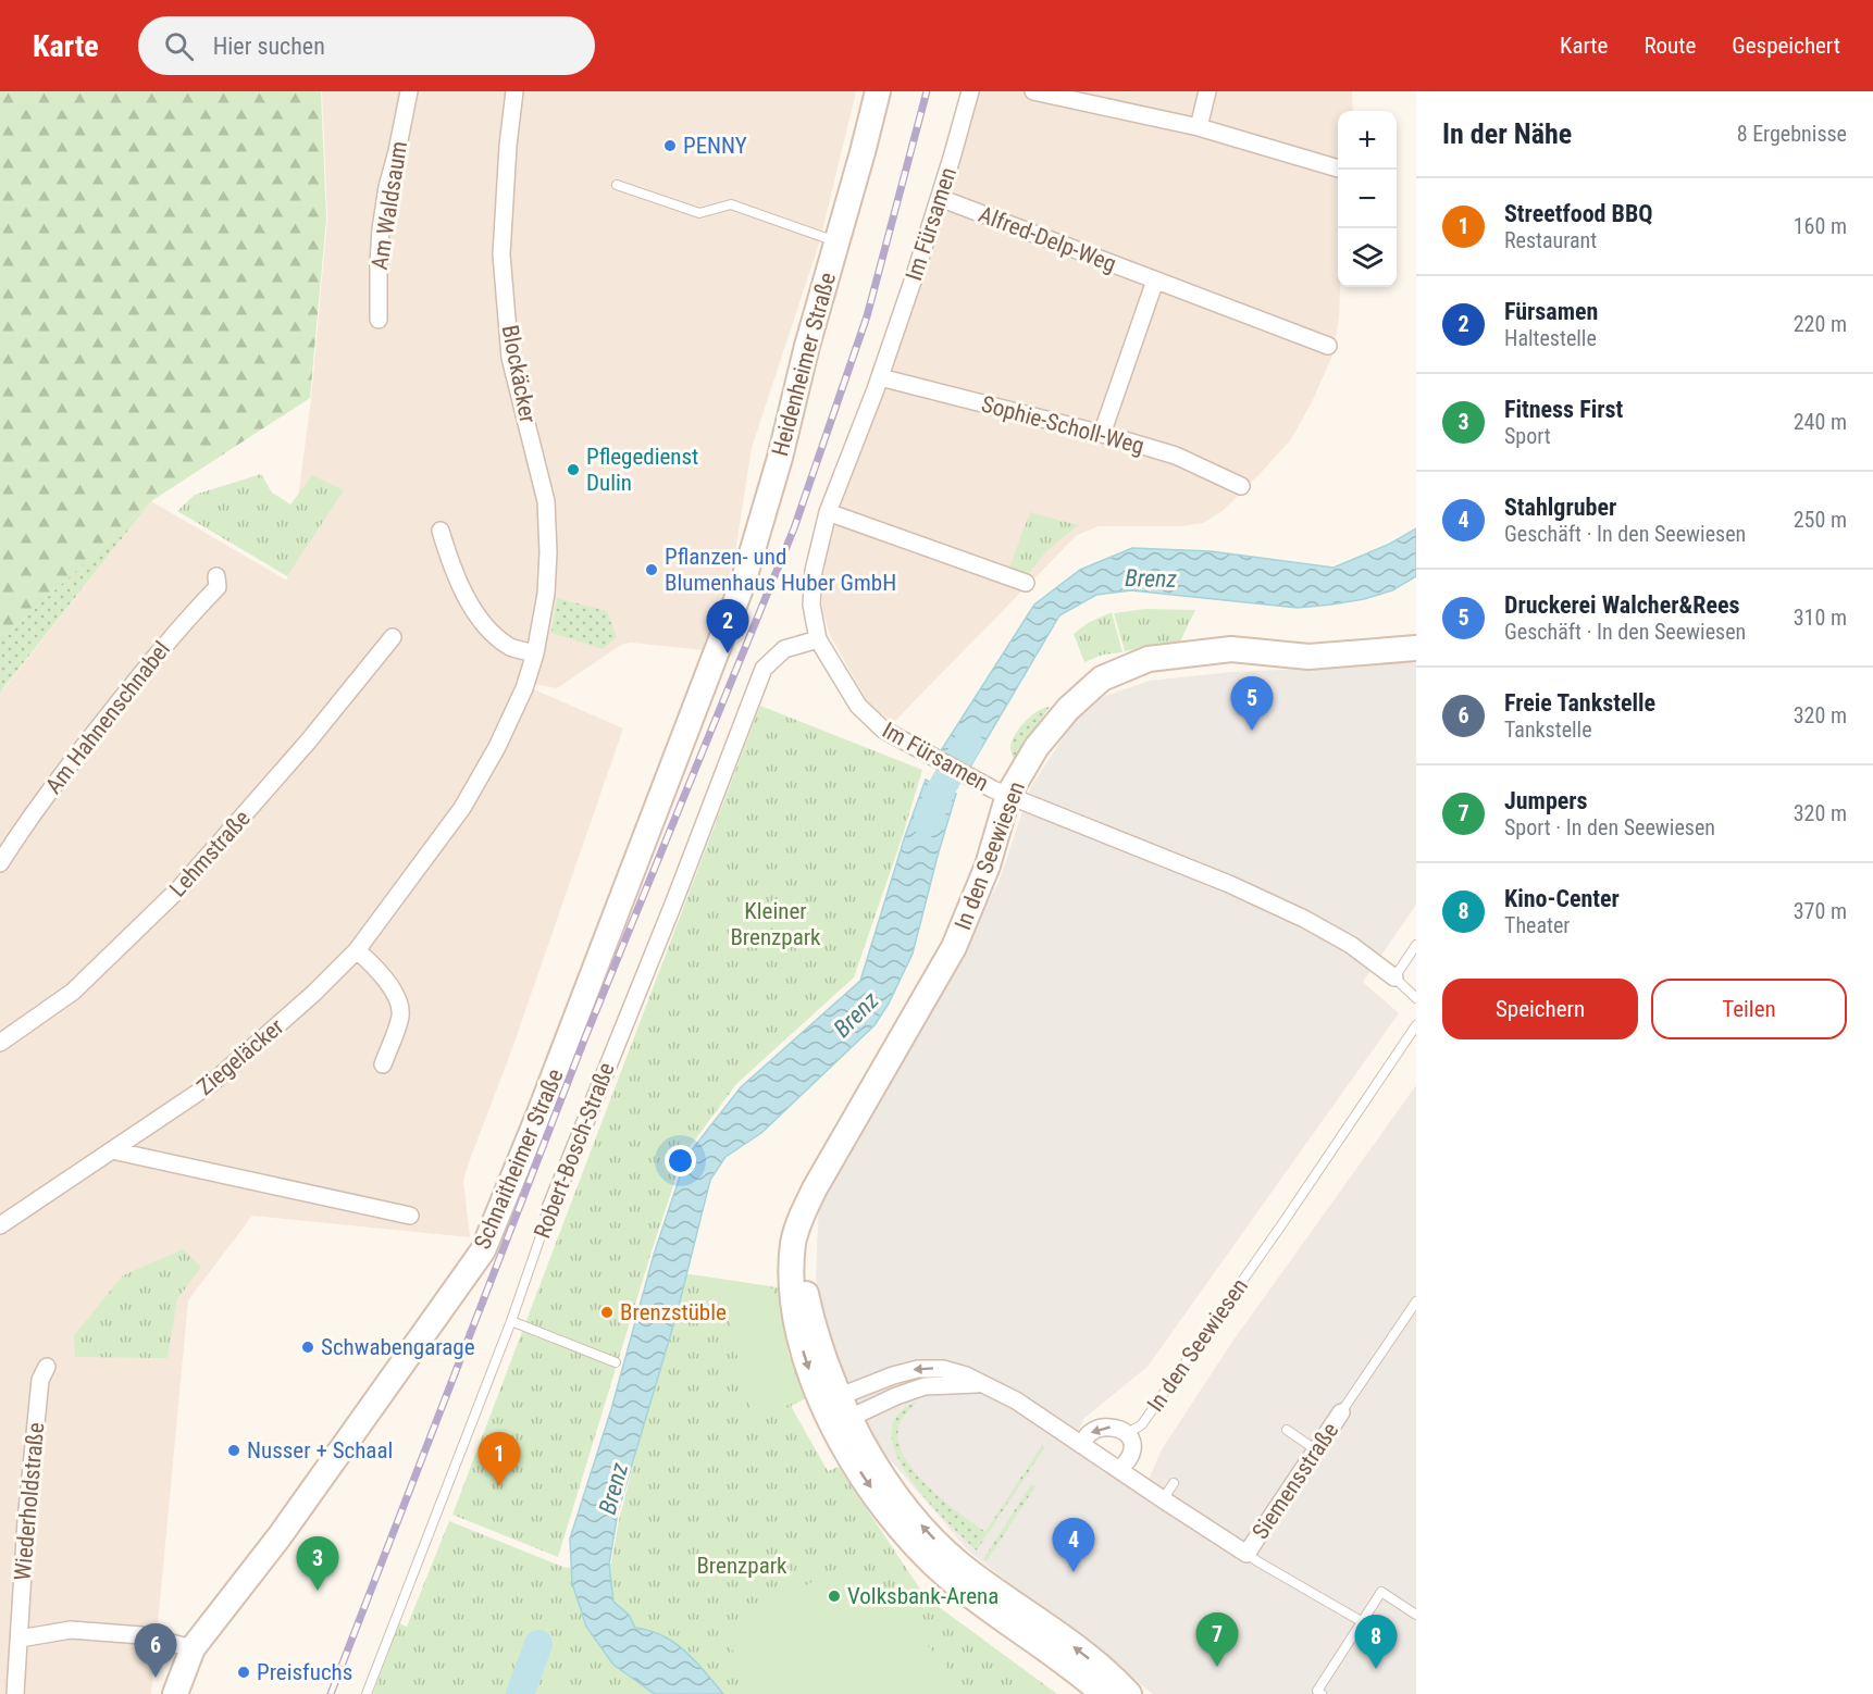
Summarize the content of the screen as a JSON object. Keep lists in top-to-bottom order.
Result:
{
  "streets": {
    "street": [
      "Am Waldsaum",
      "Im Fürsamen",
      "Alfred-Delp-Weg",
      "Heidenheimer Straße",
      "Blockäcker",
      "Sophie-Scholl-Weg",
      "Am Hahnenschnabel",
      "Lehmstraße",
      "In den Seewiesen",
      "Ziegeläcker",
      "Robert-Bosch-Straße",
      "Schnaitheimer Straße",
      "Siemensstraße",
      "Wiederholdstraße"
    ]
  },
  "crossings": [
    ["Im Fürsamen", "Alfred-Delp-Weg"],
    ["Im Fürsamen", "Sophie-Scholl-Weg"],
    ["Im Fürsamen", "In den Seewiesen"],
    ["Im Fürsamen", "Robert-Bosch-Straße"],
    ["Heidenheimer Straße", "Schnaitheimer Straße"],
    ["Blockäcker", "Ziegeläcker"],
    ["In den Seewiesen", "Siemensstraße"]
  ],
  "water": ["Brenz"],
  "parks": ["Kleiner Brenzpark", "Brenzpark"],
  "places": [
    "PENNY",
    "Pflegedienst Dulin",
    "Pflanzen- und Blumenhaus Huber GmbH",
    "Brenzstüble",
    "Schwabengarage",
    "Nusser + Schaal",
    "Volksbank-Arena",
    "Preisfuchs"
  ],
  "page": {
    "header": "Karte",
    "search": "Hier suchen",
    "nav": ["Karte", "Route", "Gespeichert"],
    "heading": ["In der Nähe", "8 Ergebnisse"],
    "map_buttons": ["+", "−"],
    "list": [
      {
        "mark": "1",
        "name": "Streetfood BBQ",
        "note": "Restaurant",
        "value": "160 m"
      },
      {
        "mark": "2",
        "name": "Fürsamen",
        "note": "Haltestelle",
        "value": "220 m"
      },
      {
        "mark": "3",
        "name": "Fitness First",
        "note": "Sport",
        "value": "240 m"
      },
      {
        "mark": "4",
        "name": "Stahlgruber",
        "note": "Geschäft · In den Seewiesen",
        "value": "250 m"
      },
      {
        "mark": "5",
        "name": "Druckerei Walcher&Rees",
        "note": "Geschäft · In den Seewiesen",
        "value": "310 m"
      },
      {
        "mark": "6",
        "name": "Freie Tankstelle",
        "note": "Tankstelle",
        "value": "320 m"
      },
      {
        "mark": "7",
        "name": "Jumpers",
        "note": "Sport · In den Seewiesen",
        "value": "320 m"
      },
      {
        "mark": "8",
        "name": "Kino-Center",
        "note": "Theater",
        "value": "370 m"
      }
    ],
    "pins": [
      "2",
      "5",
      "1",
      "4",
      "3",
      "7",
      "8",
      "6"
    ],
    "buttons": ["Speichern", "Teilen"]
  }
}
